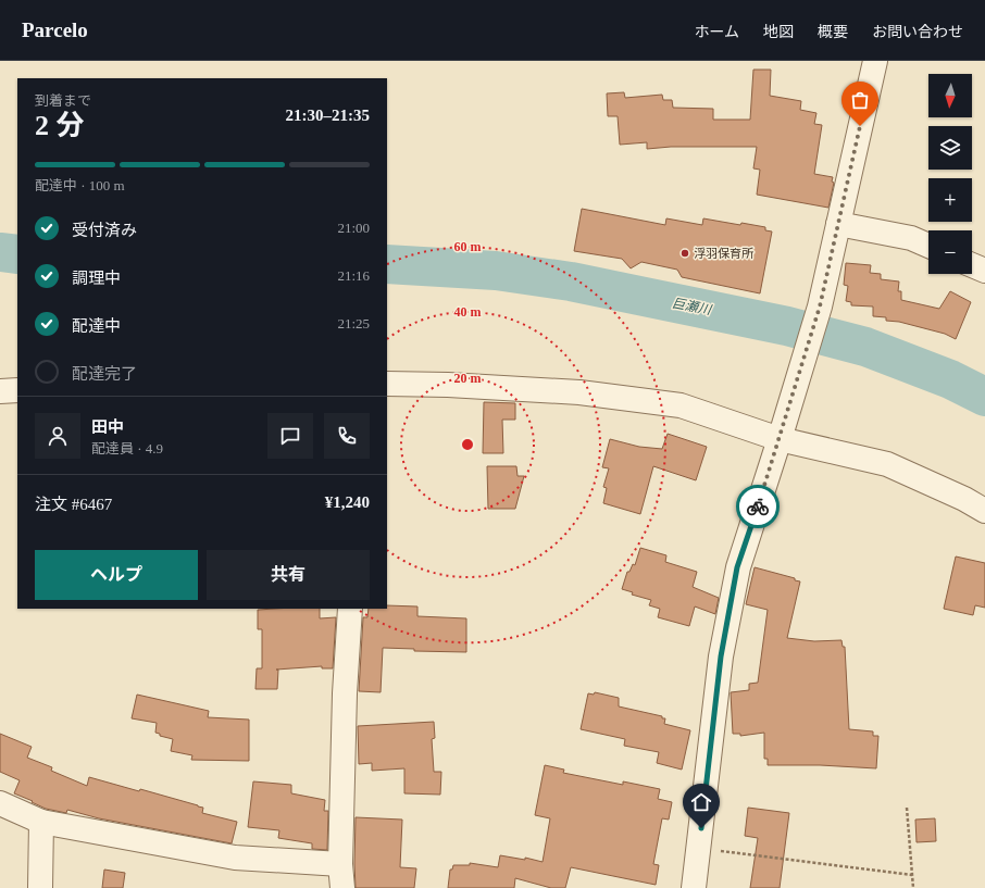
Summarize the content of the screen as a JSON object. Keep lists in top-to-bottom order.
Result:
{
  "water": ["巨瀬川"],
  "places": ["浮羽保育所"],
  "north": "bottom",
  "page": {
    "header": "Parcelo",
    "nav": [
      "ホーム",
      "地図",
      "概要",
      "お問い合わせ"
    ],
    "map_buttons": ["+", "−"],
    "heading": ["2 分", "到着まで", "21:30–21:35"],
    "panel": [
      "田中",
      "配達員 · 4.9",
      "注文 #6467",
      "¥1,240"
    ],
    "bar": "配達中 · 100 m",
    "list": [
      ["受付済み", "21:00"],
      ["調理中", "21:16"],
      ["配達中", "21:25"],
      "配達完了"
    ],
    "buttons": ["ヘルプ", "共有"]
  },
  "rings": ["60 m", "40 m", "20 m"]
}
